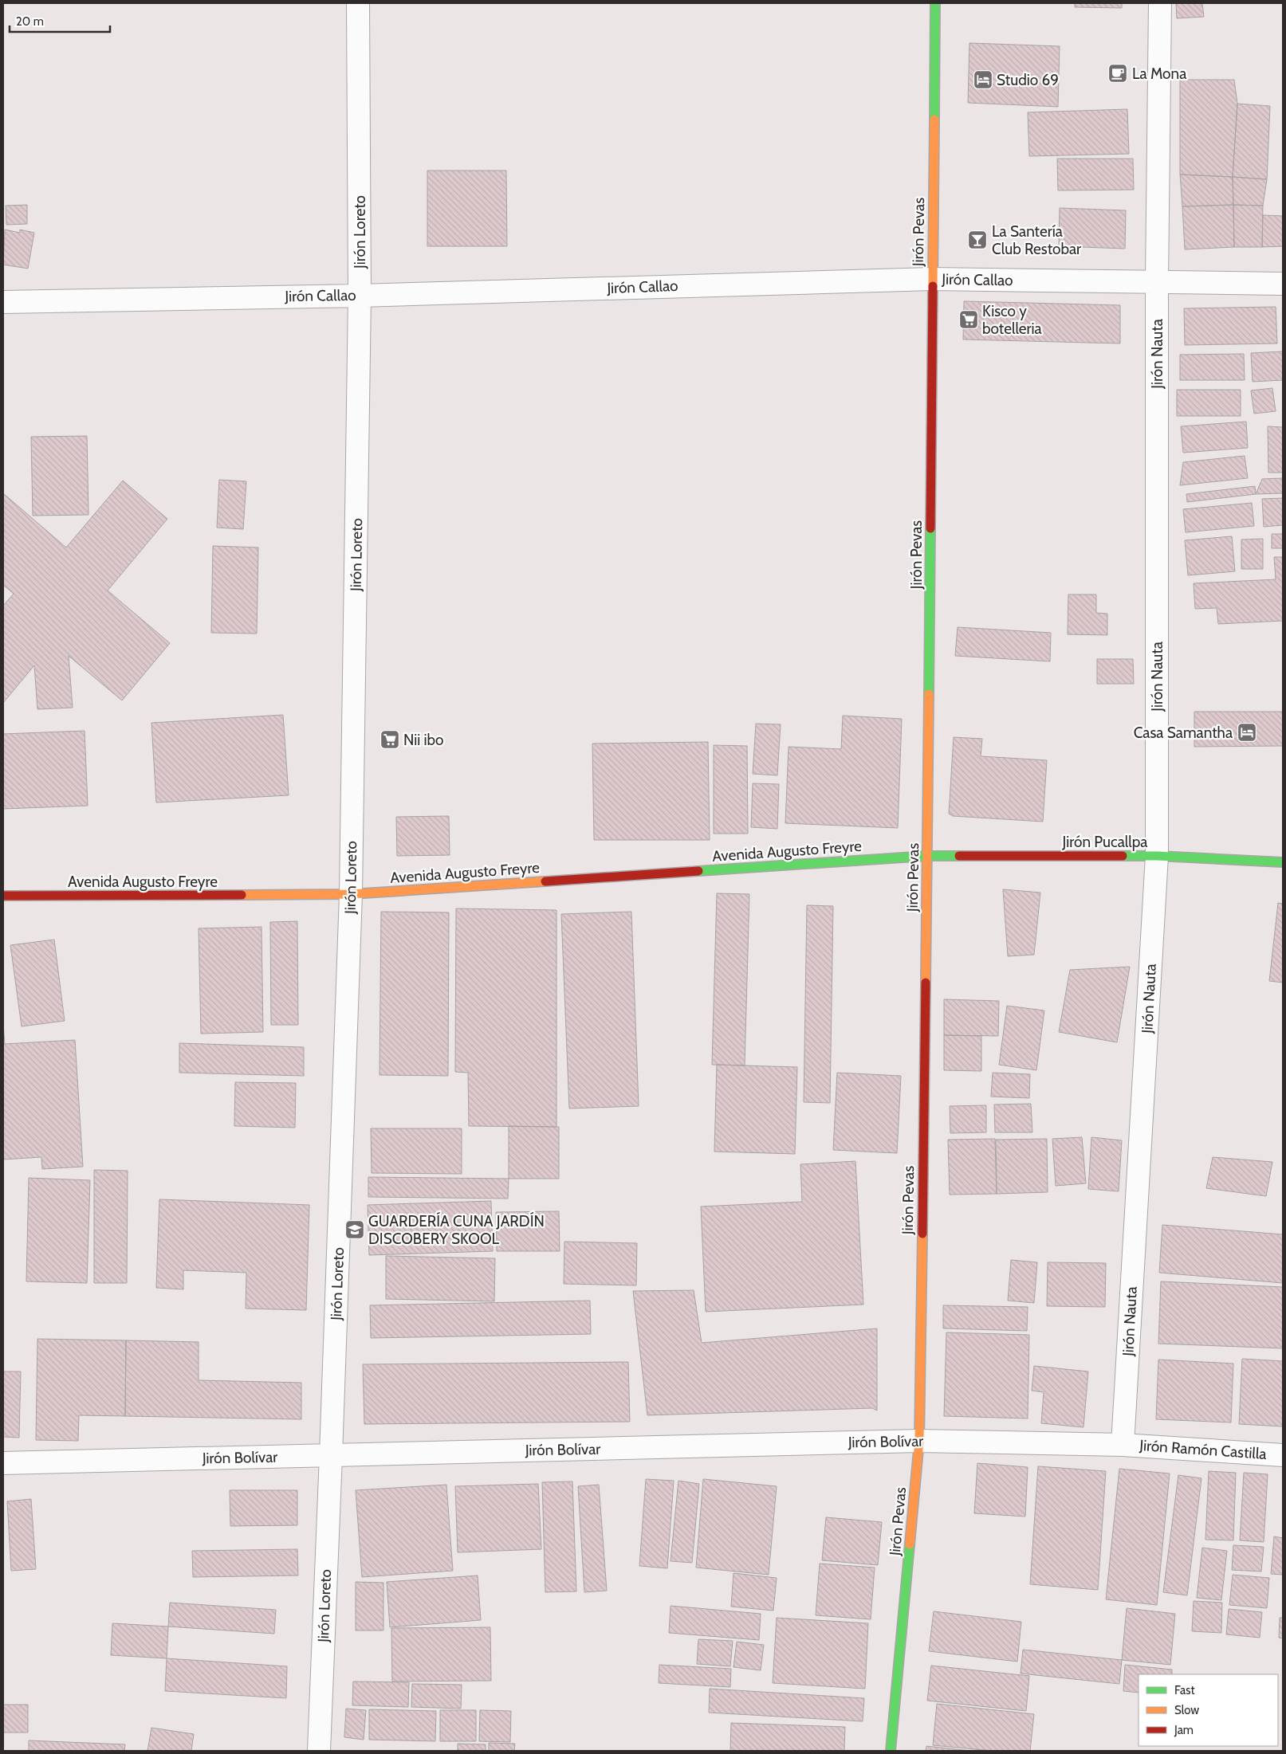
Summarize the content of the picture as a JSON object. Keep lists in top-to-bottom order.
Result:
{
  "streets": {
    "street": [
      "Jirón Loreto",
      "Jirón Pevas",
      "Jirón Callao",
      "Jirón Nauta",
      "Jirón Pucallpa",
      "Avenida Augusto Freyre",
      "Jirón Bolívar",
      "Jirón Ramón Castilla"
    ]
  },
  "crossings": [
    ["Jirón Loreto", "Jirón Callao"],
    ["Jirón Loreto", "Avenida Augusto Freyre"],
    ["Jirón Loreto", "Jirón Bolívar"],
    ["Jirón Pevas", "Jirón Callao"],
    ["Jirón Pevas", "Jirón Pucallpa"],
    ["Jirón Pevas", "Avenida Augusto Freyre"],
    ["Jirón Pevas", "Jirón Bolívar"],
    ["Jirón Callao", "Jirón Nauta"],
    ["Jirón Nauta", "Jirón Pucallpa"],
    ["Jirón Nauta", "Jirón Bolívar"],
    ["Jirón Nauta", "Jirón Ramón Castilla"],
    ["Jirón Pucallpa", "Avenida Augusto Freyre"],
    ["Jirón Bolívar", "Jirón Ramón Castilla"]
  ],
  "places": {
    "cafe": ["La Mona"],
    "hotel": ["Studio 69", "Casa Samantha"],
    "bar": ["La Santería Club Restobar"],
    "supermarket": ["Kisco y botelleria", "Nii ibo"],
    "school or university": ["GUARDERÍA CUNA JARDÍN DISCOBERY SKOOL"]
  },
  "legend": ["Fast", "Slow", "Jam"],
  "scale_bar": "20 m"
}
